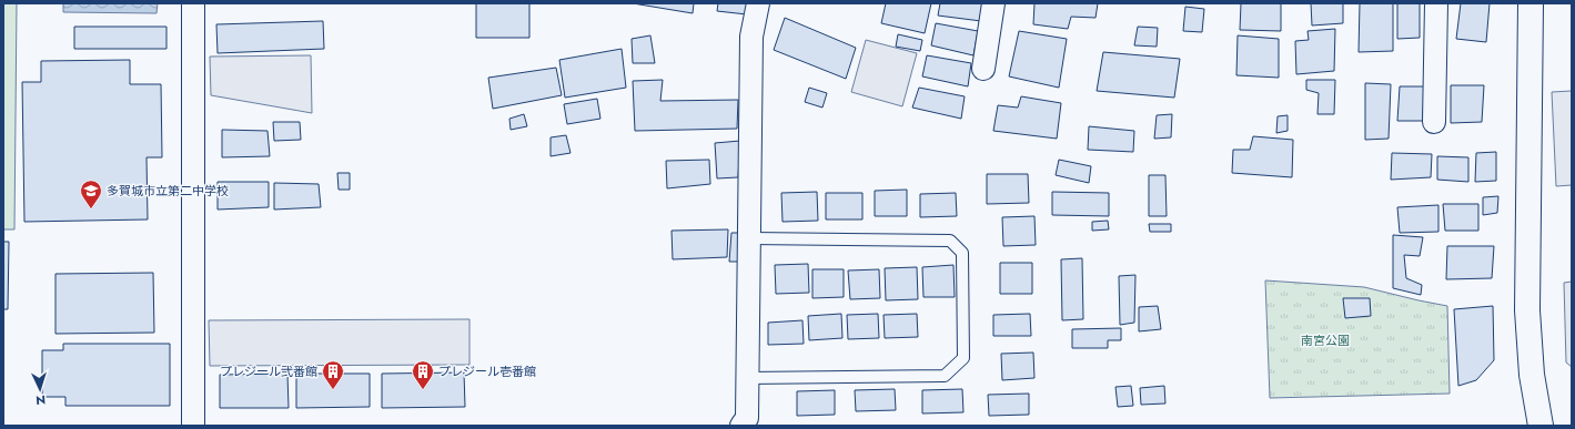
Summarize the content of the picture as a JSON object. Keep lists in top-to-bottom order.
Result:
{
  "parks": ["南宮公園"],
  "places": {
    "school or university": ["多賀城市立第二中学校"],
    "building": ["プレジール弐番館", "プレジール壱番館"]
  },
  "north": "bottom"
}
